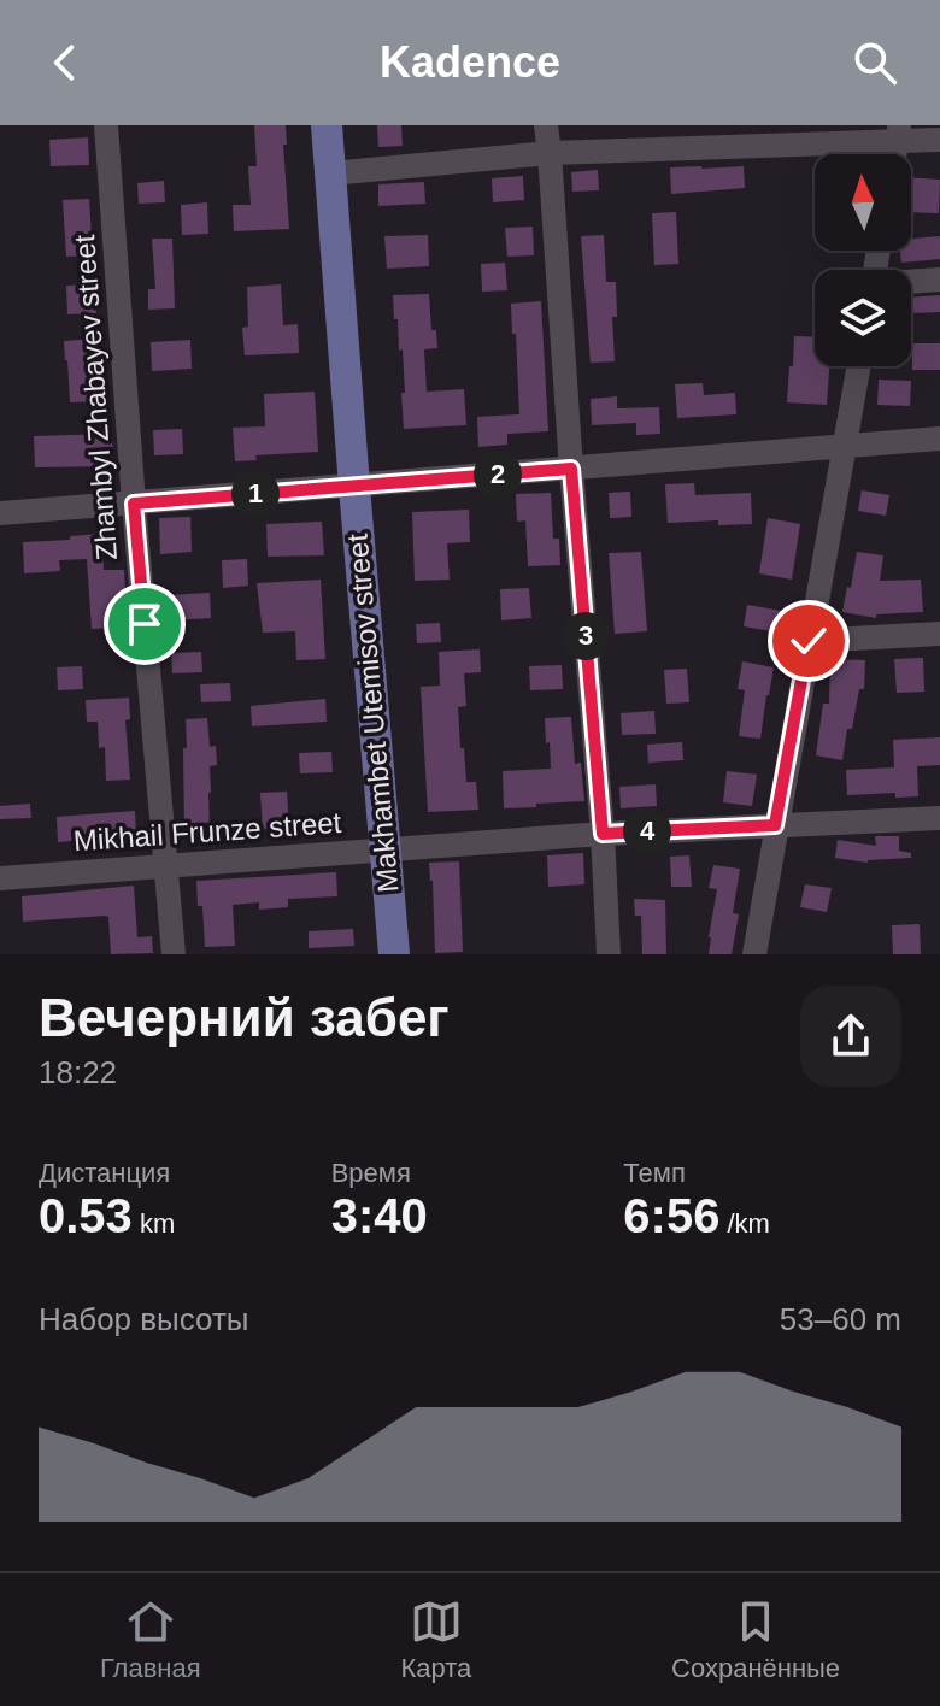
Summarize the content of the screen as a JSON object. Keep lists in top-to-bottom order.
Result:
{
  "streets": {
    "main road": ["Makhambet Utemisov street"],
    "street": ["Zhambyl Zhabayev street", "Mikhail Frunze street"]
  },
  "crossings": [
    ["Zhambyl Zhabayev street", "Mikhail Frunze street"],
    ["Makhambet Utemisov street", "Mikhail Frunze street"]
  ],
  "north": "top",
  "page": {
    "header": "Kadence",
    "pins": [
      "2",
      "1",
      "3",
      "4"
    ],
    "heading": ["Вечерний забег", "18:22"],
    "stats": [
      ["Дистанция", "0.53 km"],
      ["Время", "3:40"],
      ["Темп", "6:56 /km"]
    ],
    "chart": ["Набор высоты", "53–60 m"],
    "tabs": ["Главная", "Карта", "Сохранённые"]
  }
}
